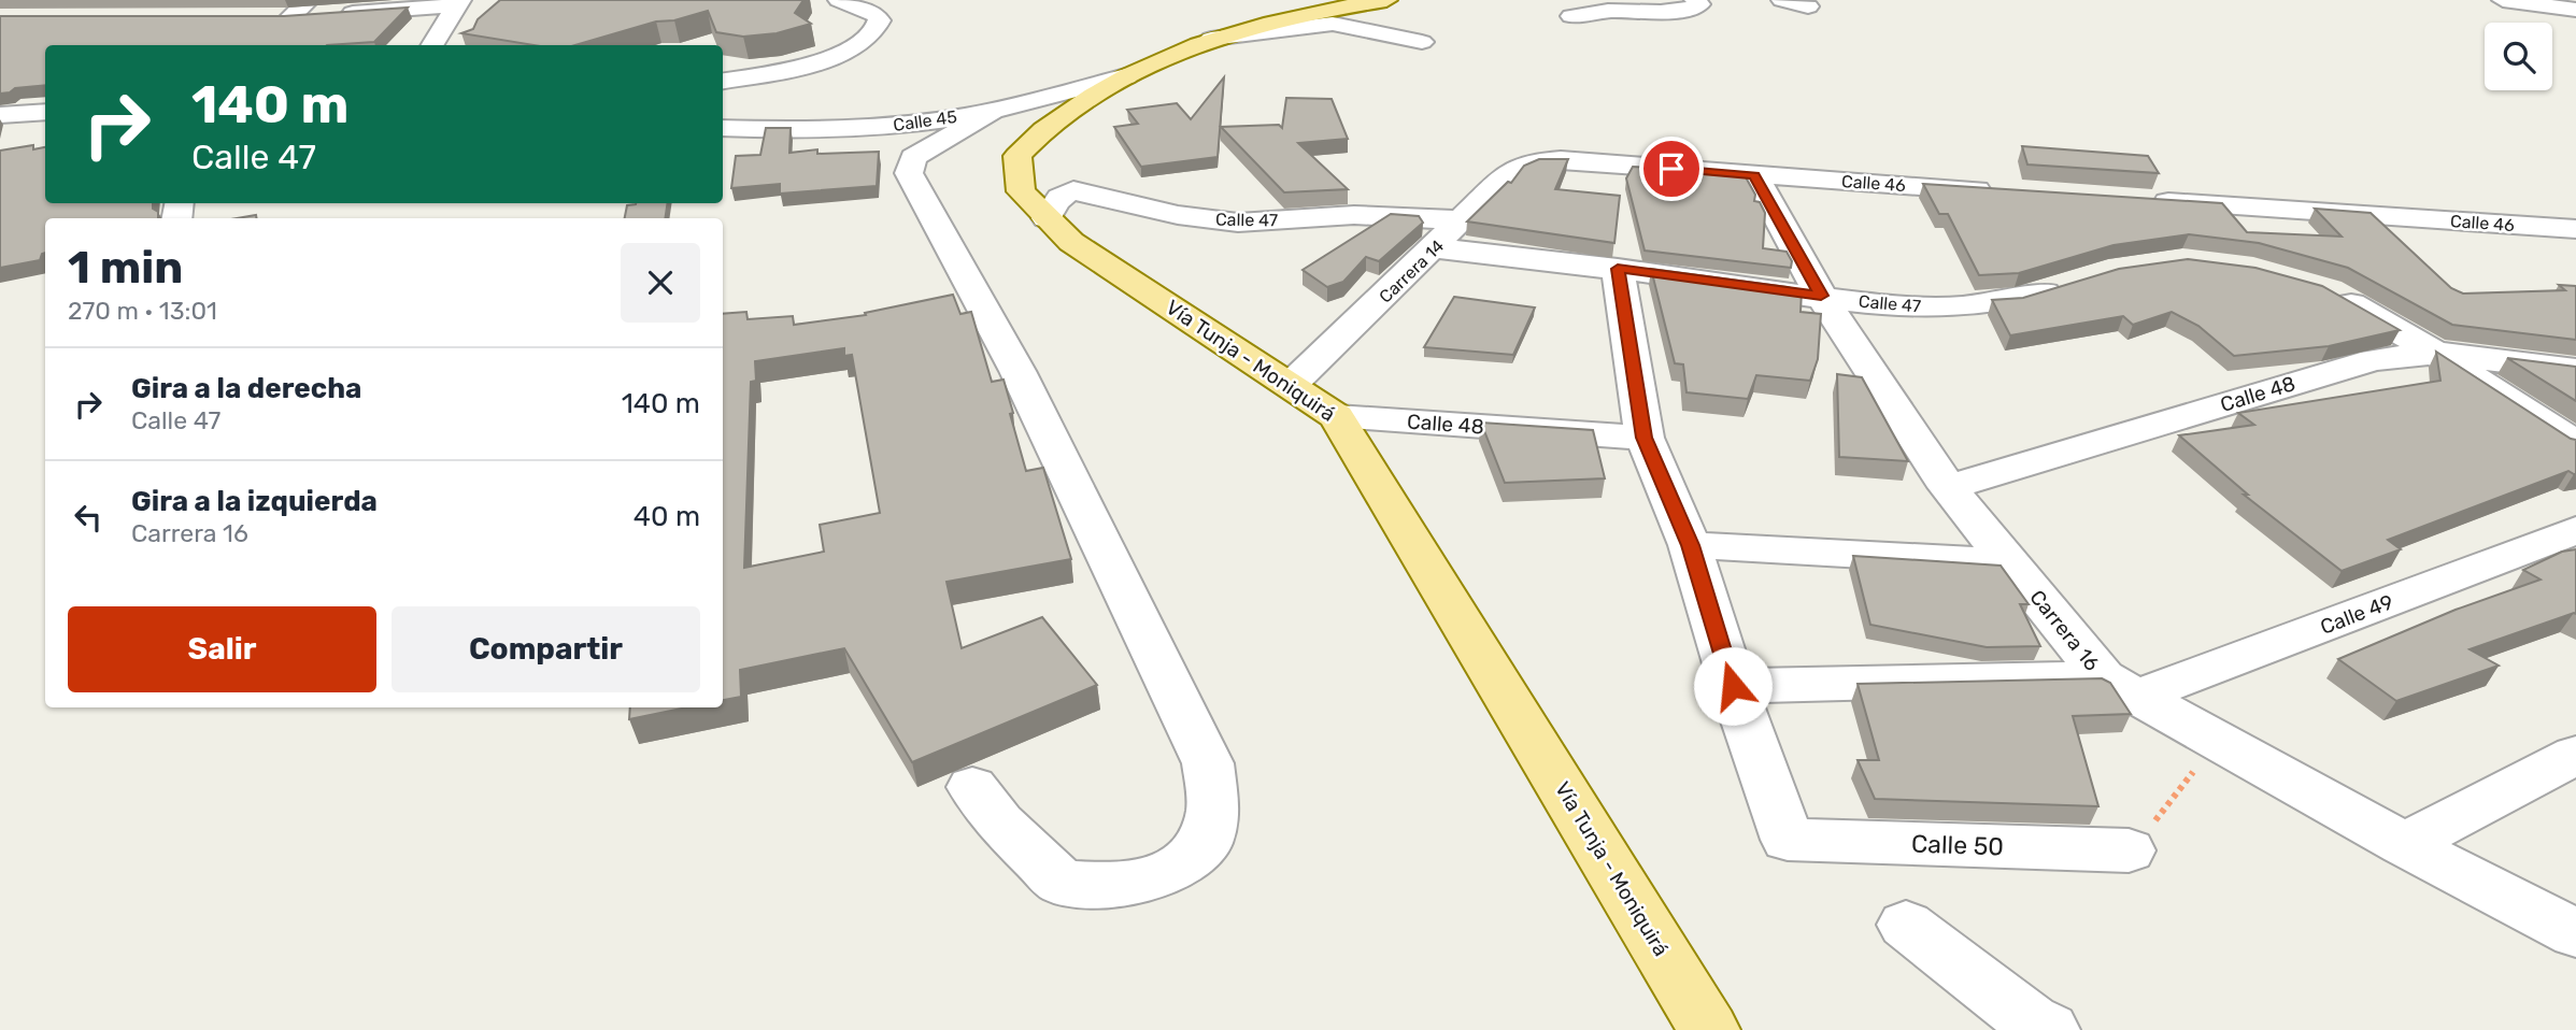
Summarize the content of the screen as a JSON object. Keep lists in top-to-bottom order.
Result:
{
  "streets": {
    "main road": ["Vía Tunja - Moniquirá"],
    "street": [
      "Calle 45",
      "Calle 46",
      "Calle 47",
      "Carrera 14",
      "Calle 48",
      "Calle 49",
      "Carrera 16",
      "Calle 50"
    ]
  },
  "crossings": [
    ["Calle 45", "Vía Tunja - Moniquirá"],
    ["Calle 46", "Carrera 14"],
    ["Calle 46", "Carrera 16"],
    ["Calle 47", "Carrera 14"],
    ["Calle 47", "Vía Tunja - Moniquirá"],
    ["Calle 47", "Carrera 16"],
    ["Carrera 14", "Vía Tunja - Moniquirá"],
    ["Vía Tunja - Moniquirá", "Calle 48"],
    ["Calle 48", "Carrera 16"],
    ["Calle 49", "Carrera 16"],
    ["Calle 49", "Calle 50"]
  ],
  "page": {
    "turn": ["140 m", "Calle 47"],
    "heading": ["1 min", "270 m · 13:01"],
    "list": [
      {
        "name": "Gira a la derecha",
        "note": "Calle 47",
        "value": "140 m"
      },
      {
        "name": "Gira a la izquierda",
        "note": "Carrera 16",
        "value": "40 m"
      }
    ],
    "buttons": ["Salir", "Compartir"]
  }
}
